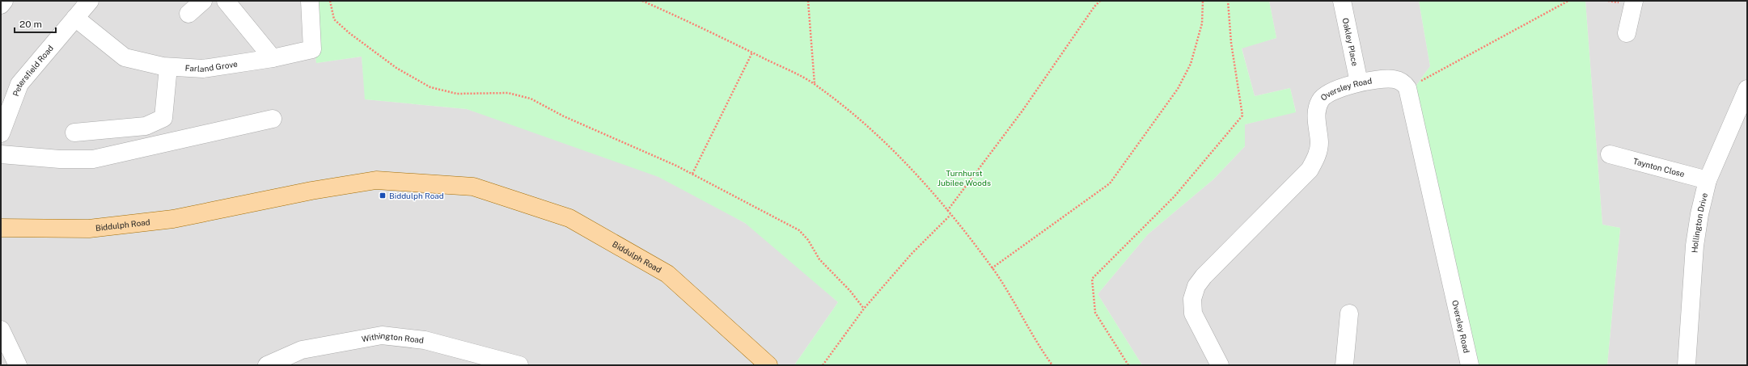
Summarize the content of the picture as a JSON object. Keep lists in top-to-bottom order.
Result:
{
  "streets": {
    "main road": ["Biddulph Road"],
    "street": [
      "Oakley Place",
      "Farland Grove",
      "Petersfield Road",
      "Oversley Road",
      "Taynton Close",
      "Hollington Drive",
      "Withington Road"
    ]
  },
  "crossings": [
    ["Oakley Place", "Oversley Road"],
    ["Farland Grove", "Petersfield Road"],
    ["Taynton Close", "Hollington Drive"]
  ],
  "parks": ["Turnhurst Jubilee Woods"],
  "places": {
    "transit": ["Biddulph Road"]
  },
  "scale_bar": "20 m"
}
